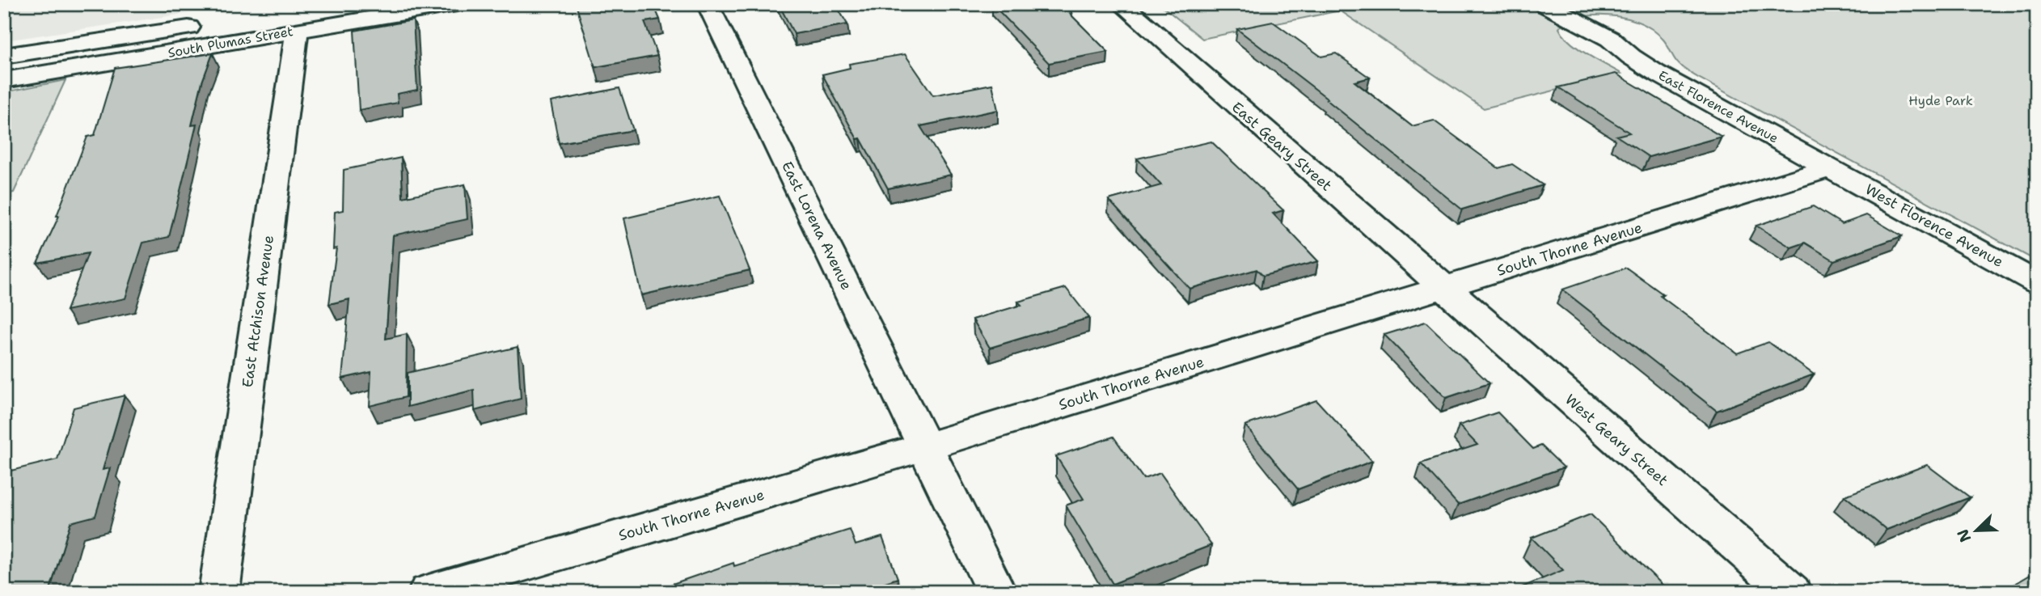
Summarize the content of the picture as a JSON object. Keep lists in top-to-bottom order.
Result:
{
  "streets": {
    "street": [
      "South Plumas Street",
      "East Florence Avenue",
      "East Geary Street",
      "East Lorena Avenue",
      "West Florence Avenue",
      "South Thorne Avenue",
      "East Atchison Avenue",
      "West Geary Street"
    ]
  },
  "crossings": [
    ["South Plumas Street", "East Atchison Avenue"],
    ["East Florence Avenue", "West Florence Avenue"],
    ["East Florence Avenue", "South Thorne Avenue"],
    ["East Geary Street", "South Thorne Avenue"],
    ["East Geary Street", "West Geary Street"],
    ["East Lorena Avenue", "South Thorne Avenue"],
    ["West Florence Avenue", "South Thorne Avenue"],
    ["South Thorne Avenue", "West Geary Street"]
  ],
  "parks": ["Hyde Park"],
  "north": "bottom left"
}
